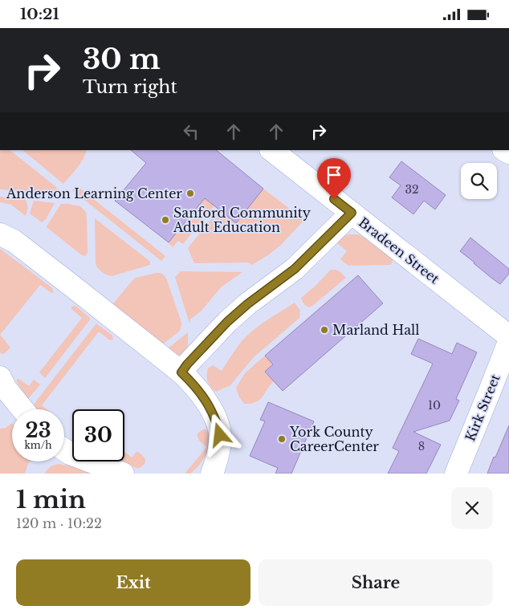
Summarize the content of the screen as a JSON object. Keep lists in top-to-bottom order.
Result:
{
  "streets": {
    "street": ["Bradeen Street", "Kirk Street"]
  },
  "places": [
    "Anderson Learning Center",
    "Sanford Community Adult Education",
    "Marland Hall",
    "York County CareerCenter"
  ],
  "house_numbers": ["32", "10", "8"],
  "page": {
    "status": "10:21",
    "turn": ["30 m", "Turn right"],
    "speed": "23 km/h",
    "limit": "30",
    "heading": ["1 min", "120 m · 10:22"],
    "buttons": ["Exit", "Share"]
  }
}
